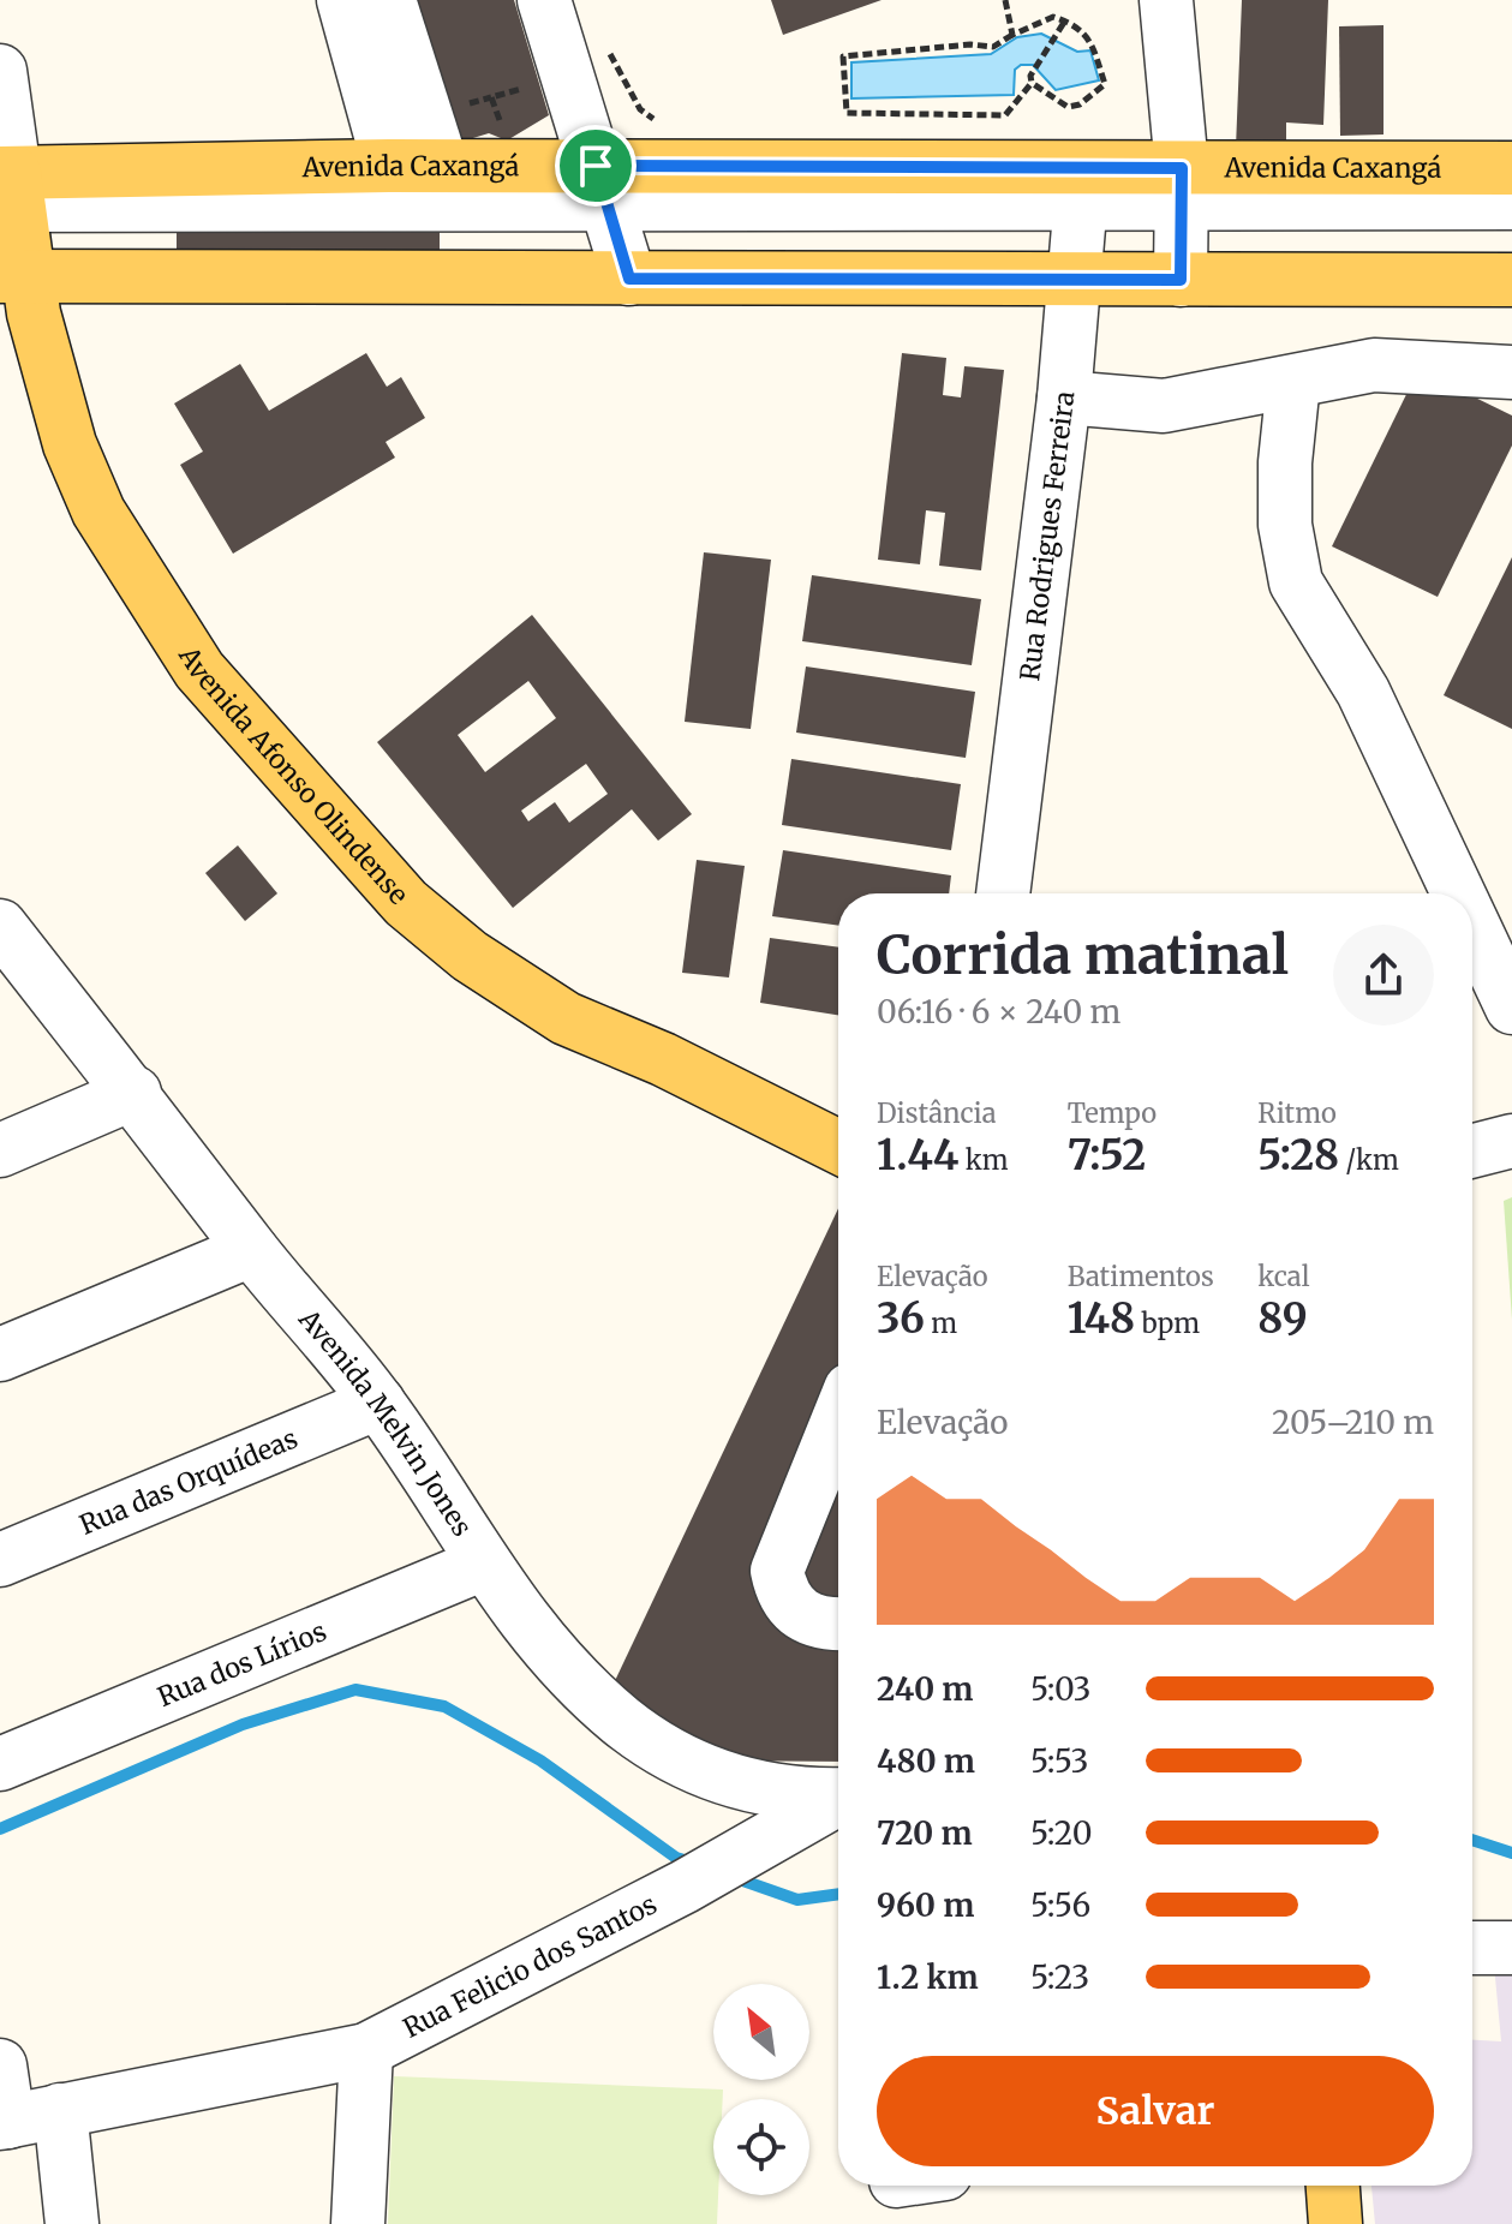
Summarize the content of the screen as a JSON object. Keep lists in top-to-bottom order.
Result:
{
  "streets": {
    "main road": ["Avenida Caxangá", "Avenida Afonso Olindense"],
    "street": [
      "Rua Rodrigues Ferreira",
      "Avenida Melvin Jones",
      "Rua das Orquídeas",
      "Rua dos Lírios",
      "Rua Felicio dos Santos"
    ]
  },
  "crossings": [
    ["Avenida Caxangá", "Rua Rodrigues Ferreira"],
    ["Avenida Caxangá", "Avenida Afonso Olindense"],
    ["Avenida Melvin Jones", "Rua das Orquídeas"],
    ["Avenida Melvin Jones", "Rua dos Lírios"]
  ],
  "north": "top left",
  "page": {
    "heading": ["Corrida matinal", "06:16 · 6 × 240 m"],
    "stats": [
      ["Distância", "1.44 km"],
      ["Tempo", "7:52"],
      ["Ritmo", "5:28 /km"],
      ["Elevação", "36 m"],
      ["Batimentos", "148 bpm"],
      ["kcal", "89"]
    ],
    "chart": ["Elevação", "205–210 m"],
    "list": [
      {
        "name": "240 m",
        "note": "5:03"
      },
      {
        "name": "480 m",
        "note": "5:53"
      },
      {
        "name": "720 m",
        "note": "5:20"
      },
      {
        "name": "960 m",
        "note": "5:56"
      },
      {
        "name": "1.2 km",
        "note": "5:23"
      }
    ],
    "buttons": "Salvar"
  }
}
